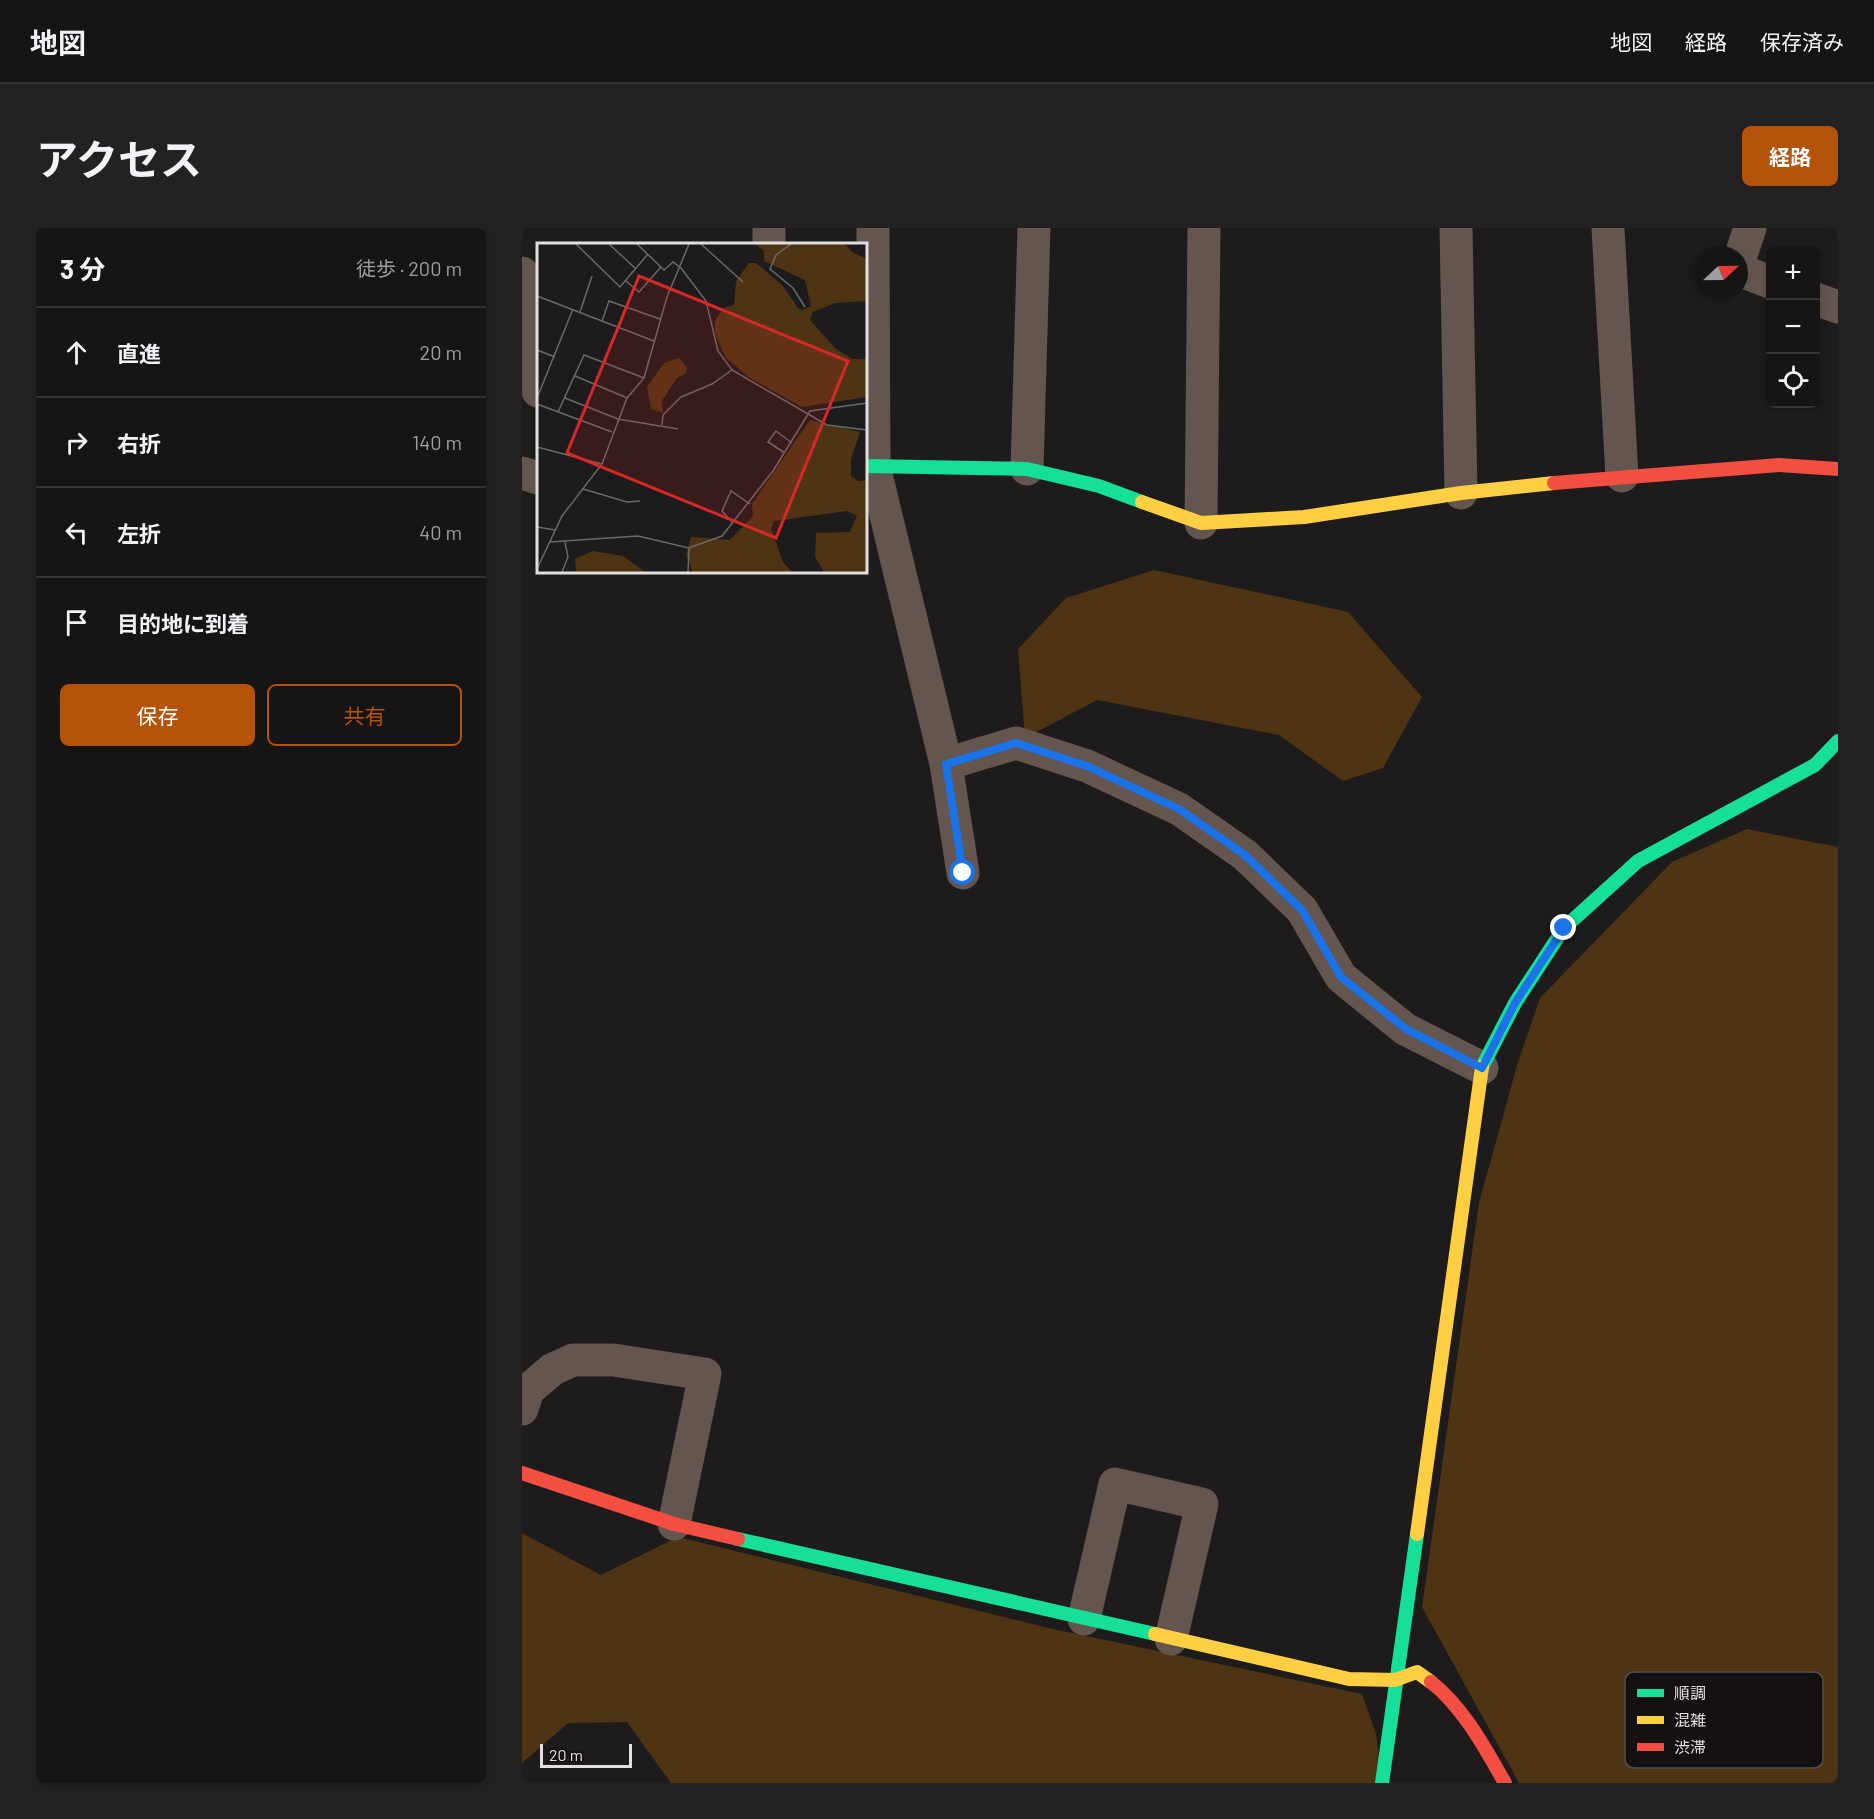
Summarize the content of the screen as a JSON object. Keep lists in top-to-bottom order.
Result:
{
  "legend": ["順調", "混雑", "渋滞"],
  "scale_bar": "20 m",
  "north": "right",
  "page": {
    "header": "地図",
    "nav": ["地図", "経路", "保存済み"],
    "title": "アクセス",
    "buttons": [
      "経路",
      ["保存", "共有"]
    ],
    "heading": ["3 分", "徒歩 · 200 m"],
    "map_buttons": ["+", "−"],
    "list": [
      ["直進", "20 m"],
      ["右折", "140 m"],
      ["左折", "40 m"],
      "目的地に到着"
    ],
    "scale": "20 m"
  }
}
